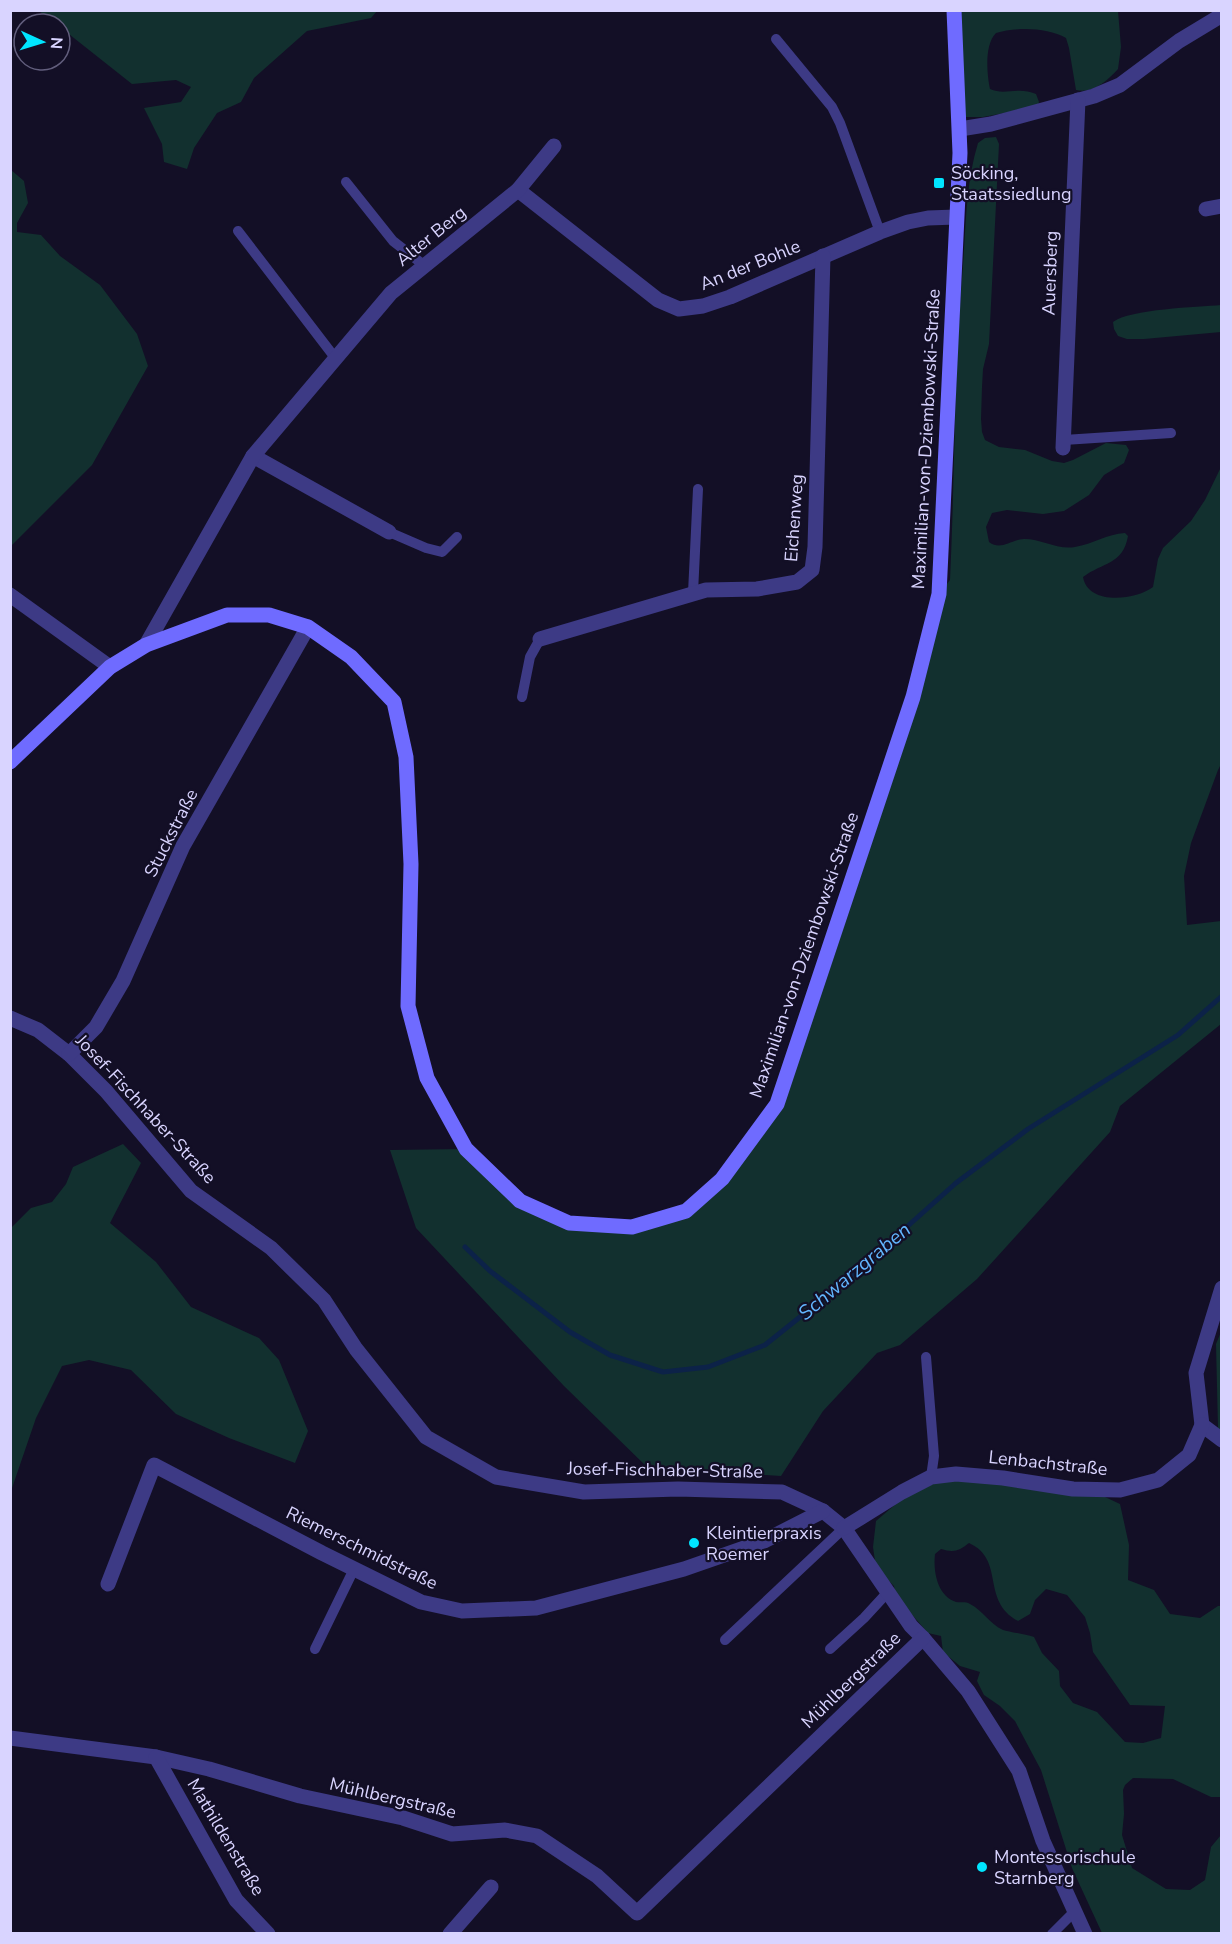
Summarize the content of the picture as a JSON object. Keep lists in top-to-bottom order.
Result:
{
  "streets": {
    "street": [
      "Alter Berg",
      "An der Bohle",
      "Auersberg",
      "Maximilian-von-Dziembowski-Straße",
      "Eichenweg",
      "Stuckstraße",
      "Josef-Fischhaber-Straße",
      "Lenbachstraße",
      "Riemerschmidstraße",
      "Mühlbergstraße",
      "Mathildenstraße"
    ]
  },
  "crossings": [
    ["Alter Berg", "An der Bohle"],
    ["Alter Berg", "Maximilian-von-Dziembowski-Straße"],
    ["An der Bohle", "Maximilian-von-Dziembowski-Straße"],
    ["An der Bohle", "Eichenweg"],
    ["Maximilian-von-Dziembowski-Straße", "Stuckstraße"],
    ["Stuckstraße", "Josef-Fischhaber-Straße"],
    ["Josef-Fischhaber-Straße", "Lenbachstraße"],
    ["Josef-Fischhaber-Straße", "Riemerschmidstraße"],
    ["Josef-Fischhaber-Straße", "Mühlbergstraße"],
    ["Mühlbergstraße", "Mathildenstraße"]
  ],
  "water": ["Schwarzgraben"],
  "places": {
    "transit": ["Söcking, Staatssiedlung"],
    "other": ["Kleintierpraxis Roemer", "Montessorischule Starnberg"]
  },
  "north": "right"
}
